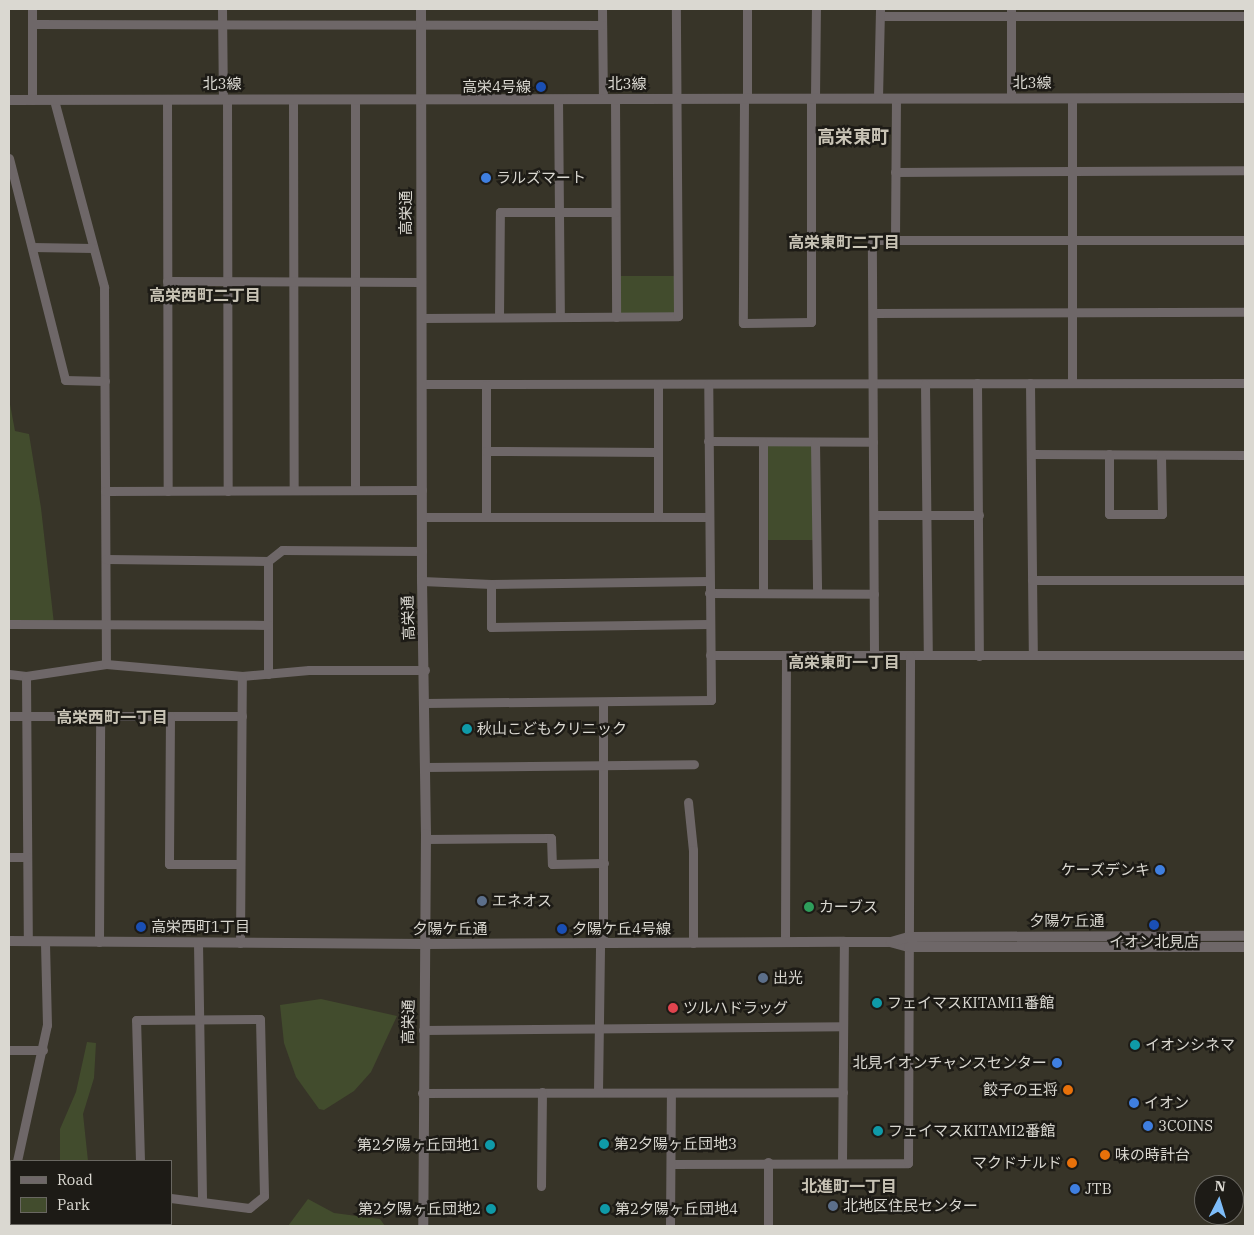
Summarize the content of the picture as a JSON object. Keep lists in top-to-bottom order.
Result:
{
  "streets": {
    "street": ["北3線", "高栄通", "夕陽ケ丘通"]
  },
  "crossings": [
    ["北3線", "高栄通"],
    ["高栄通", "夕陽ケ丘通"]
  ],
  "districts": [
    "高栄東町",
    "高栄東町二丁目",
    "高栄西町二丁目",
    "高栄東町一丁目",
    "高栄西町一丁目",
    "北進町一丁目"
  ],
  "places": [
    "高栄4号線",
    "ラルズマート",
    "秋山こどもクリニック",
    "ケーズデンキ",
    "エネオス",
    "カーブス",
    "イオン北見店",
    "高栄西町1丁目",
    "夕陽ケ丘4号線",
    "出光",
    "フェイマスKITAMI1番館",
    "ツルハドラッグ",
    "イオンシネマ",
    "北見イオンチャンスセンター",
    "餃子の王将",
    "イオン",
    "3COINS",
    "フェイマスKITAMI2番館",
    "第2夕陽ヶ丘団地3",
    "第2夕陽ヶ丘団地1",
    "味の時計台",
    "マクドナルド",
    "JTB",
    "北地区住民センター",
    "第2夕陽ヶ丘団地2",
    "第2夕陽ヶ丘団地4"
  ],
  "legend": ["Road", "Park"],
  "north": "top"
}
